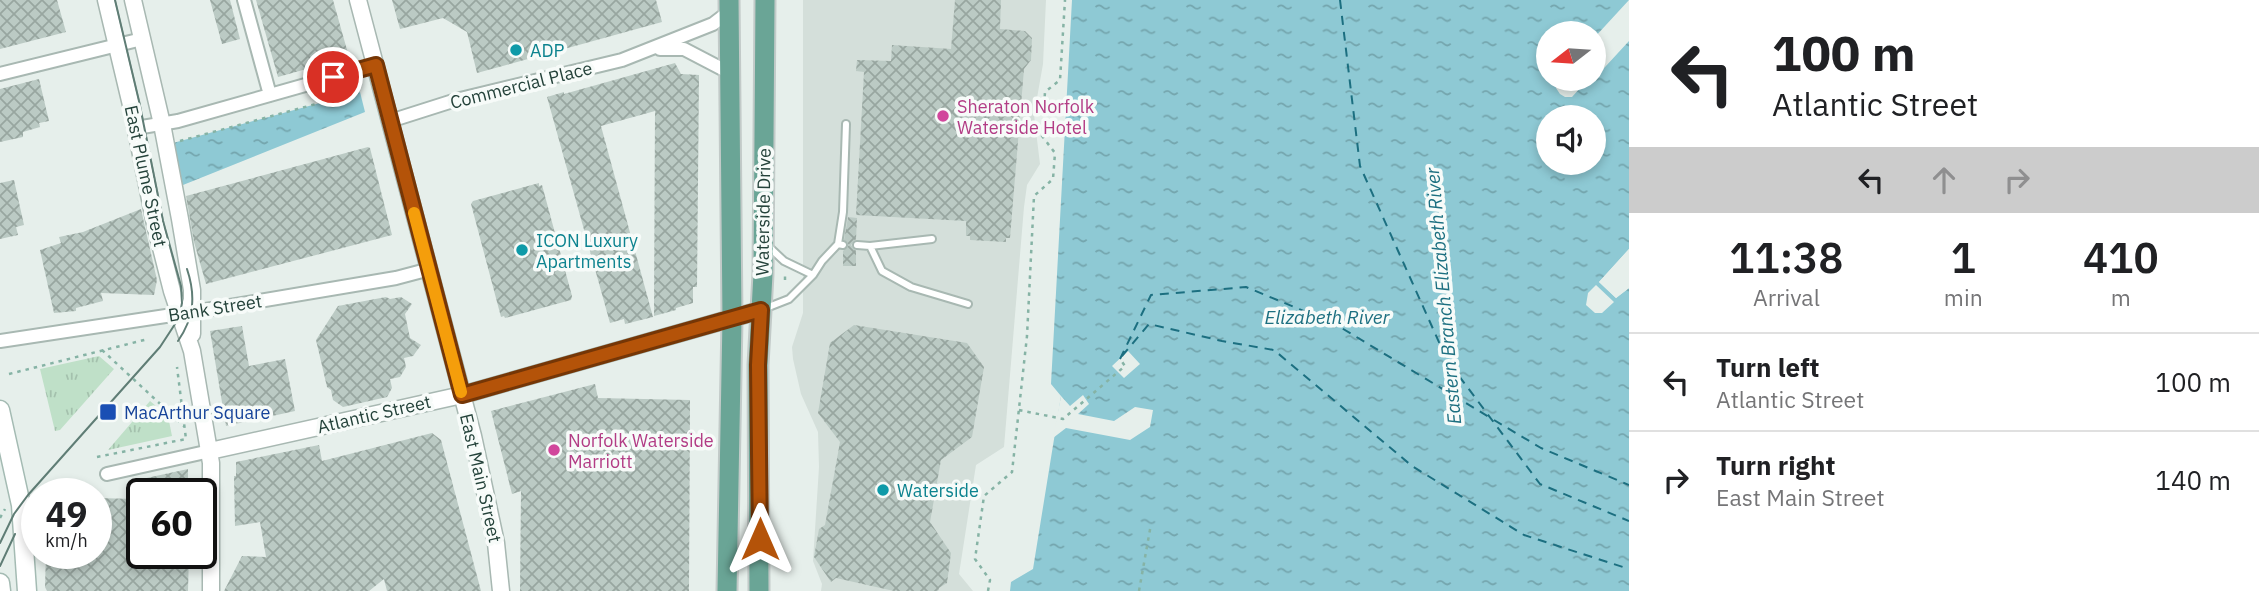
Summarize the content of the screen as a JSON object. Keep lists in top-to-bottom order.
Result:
{
  "streets": {
    "main road": ["Waterside Drive"],
    "street": [
      "Commercial Place",
      "East Plume Street",
      "Bank Street",
      "Atlantic Street",
      "East Main Street"
    ]
  },
  "crossings": [
    ["Commercial Place", "Waterside Drive"],
    ["Commercial Place", "East Main Street"],
    ["East Plume Street", "Bank Street"],
    ["East Plume Street", "Atlantic Street"],
    ["Waterside Drive", "Atlantic Street"],
    ["Bank Street", "East Main Street"],
    ["Atlantic Street", "East Main Street"]
  ],
  "water": ["Eastern Branch Elizabeth River", "Elizabeth River"],
  "places": {
    "other": [
      "ADP",
      "Sheraton Norfolk Waterside Hotel",
      "ICON Luxury Apartments",
      "Norfolk Waterside Marriott",
      "Waterside"
    ],
    "transit": ["MacArthur Square"]
  },
  "north": "left",
  "page": {
    "turn": ["100 m", "Atlantic Street"],
    "eta": [
      "11:38",
      "Arrival",
      "1",
      "min",
      "410",
      "m"
    ],
    "list": [
      {
        "name": "Turn left",
        "note": "Atlantic Street",
        "value": "100 m"
      },
      {
        "name": "Turn right",
        "note": "East Main Street",
        "value": "140 m"
      }
    ],
    "speed": "49 km/h",
    "limit": "60"
  }
}
